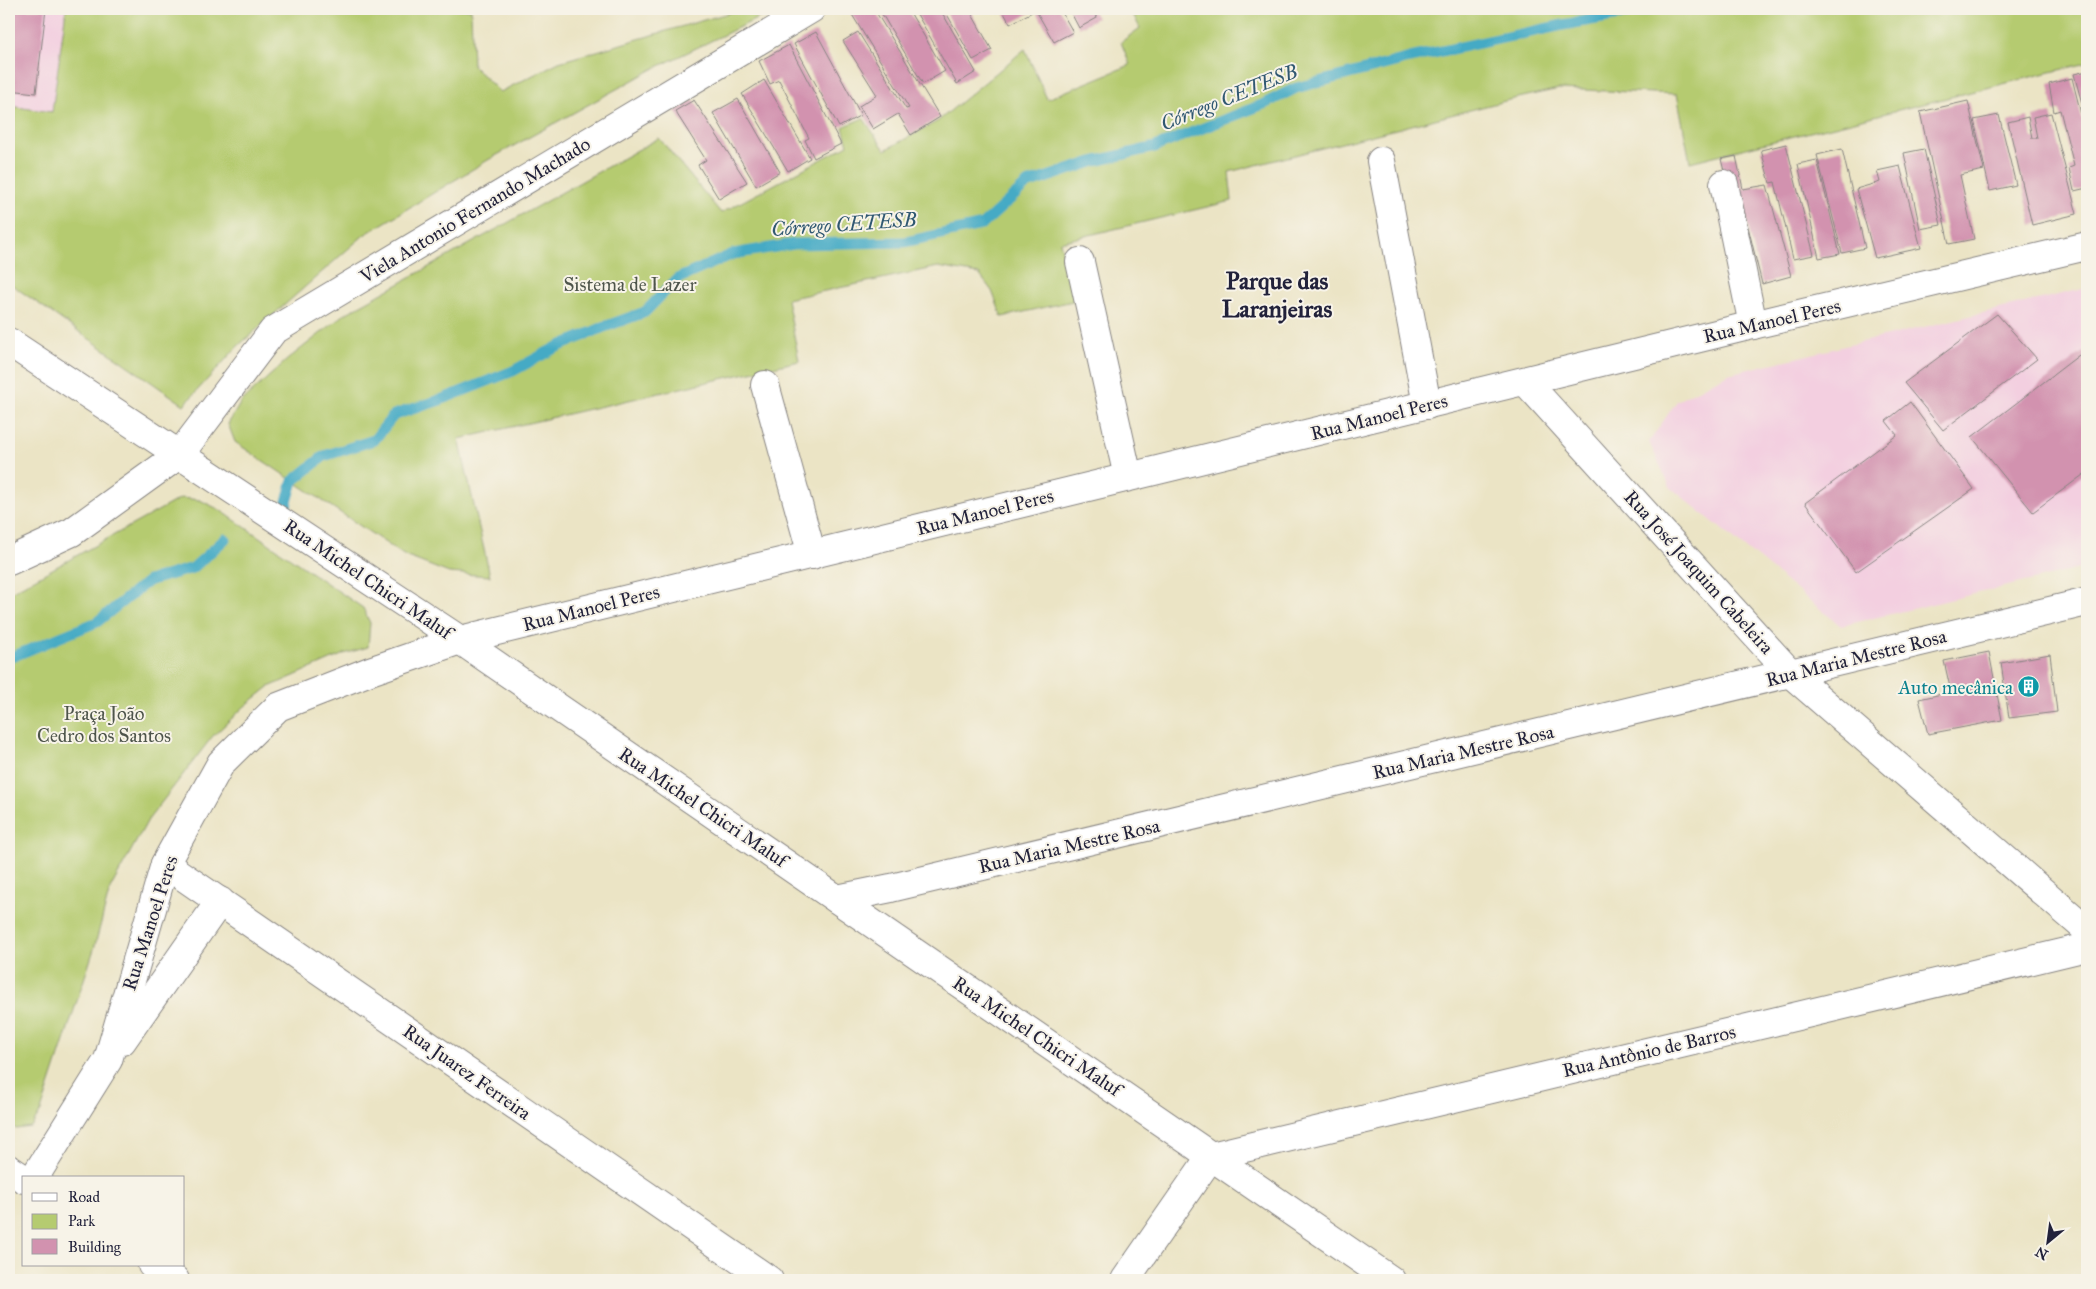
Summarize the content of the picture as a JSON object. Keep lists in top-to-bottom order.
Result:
{
  "streets": {
    "street": [
      "Viela Antonio Fernando Machado",
      "Rua Manoel Peres",
      "Rua José Joaquim Cabeleira",
      "Rua Michel Chicri Maluf",
      "Rua Maria Mestre Rosa",
      "Rua Antônio de Barros",
      "Rua Juarez Ferreira"
    ]
  },
  "crossings": [
    ["Viela Antonio Fernando Machado", "Rua Michel Chicri Maluf"],
    ["Rua Manoel Peres", "Rua José Joaquim Cabeleira"],
    ["Rua Manoel Peres", "Rua Michel Chicri Maluf"],
    ["Rua Manoel Peres", "Rua Juarez Ferreira"],
    ["Rua José Joaquim Cabeleira", "Rua Maria Mestre Rosa"],
    ["Rua Michel Chicri Maluf", "Rua Maria Mestre Rosa"],
    ["Rua Michel Chicri Maluf", "Rua Antônio de Barros"]
  ],
  "districts": ["Parque das Laranjeiras"],
  "water": ["Córrego CETESB"],
  "parks": ["Sistema de Lazer", "Praça João Cedro dos Santos"],
  "places": {
    "building": ["Auto mecânica"]
  },
  "legend": ["Road", "Park", "Building"],
  "north": "bottom left"
}
